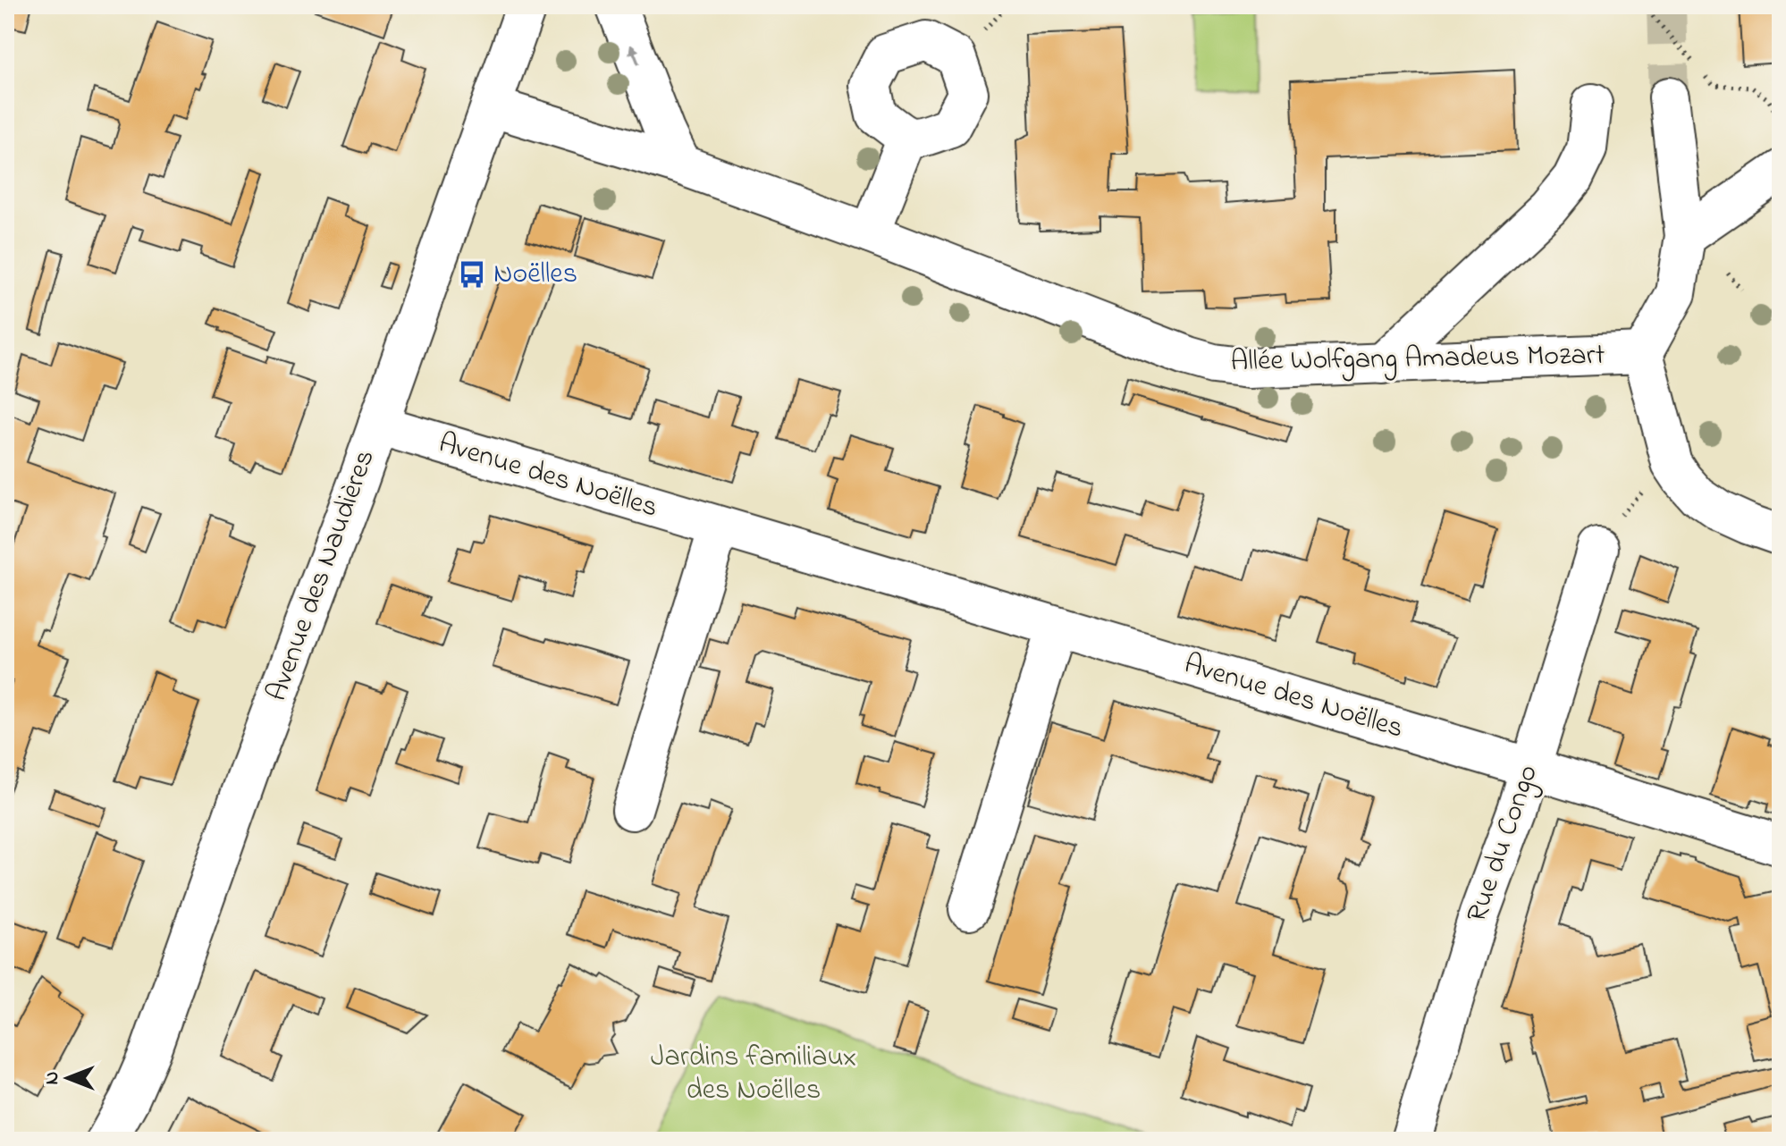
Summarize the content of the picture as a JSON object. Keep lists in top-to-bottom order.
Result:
{
  "streets": {
    "street": [
      "Allée Wolfgang Amadeus Mozart",
      "Avenue des Noëlles",
      "Avenue des Naudières",
      "Rue du Congo"
    ]
  },
  "crossings": [
    ["Allée Wolfgang Amadeus Mozart", "Avenue des Naudières"],
    ["Avenue des Noëlles", "Avenue des Naudières"],
    ["Avenue des Noëlles", "Rue du Congo"]
  ],
  "parks": ["Jardins familiaux des Noëlles"],
  "places": {
    "bus stop": ["Noëlles"]
  },
  "north": "left"
}
